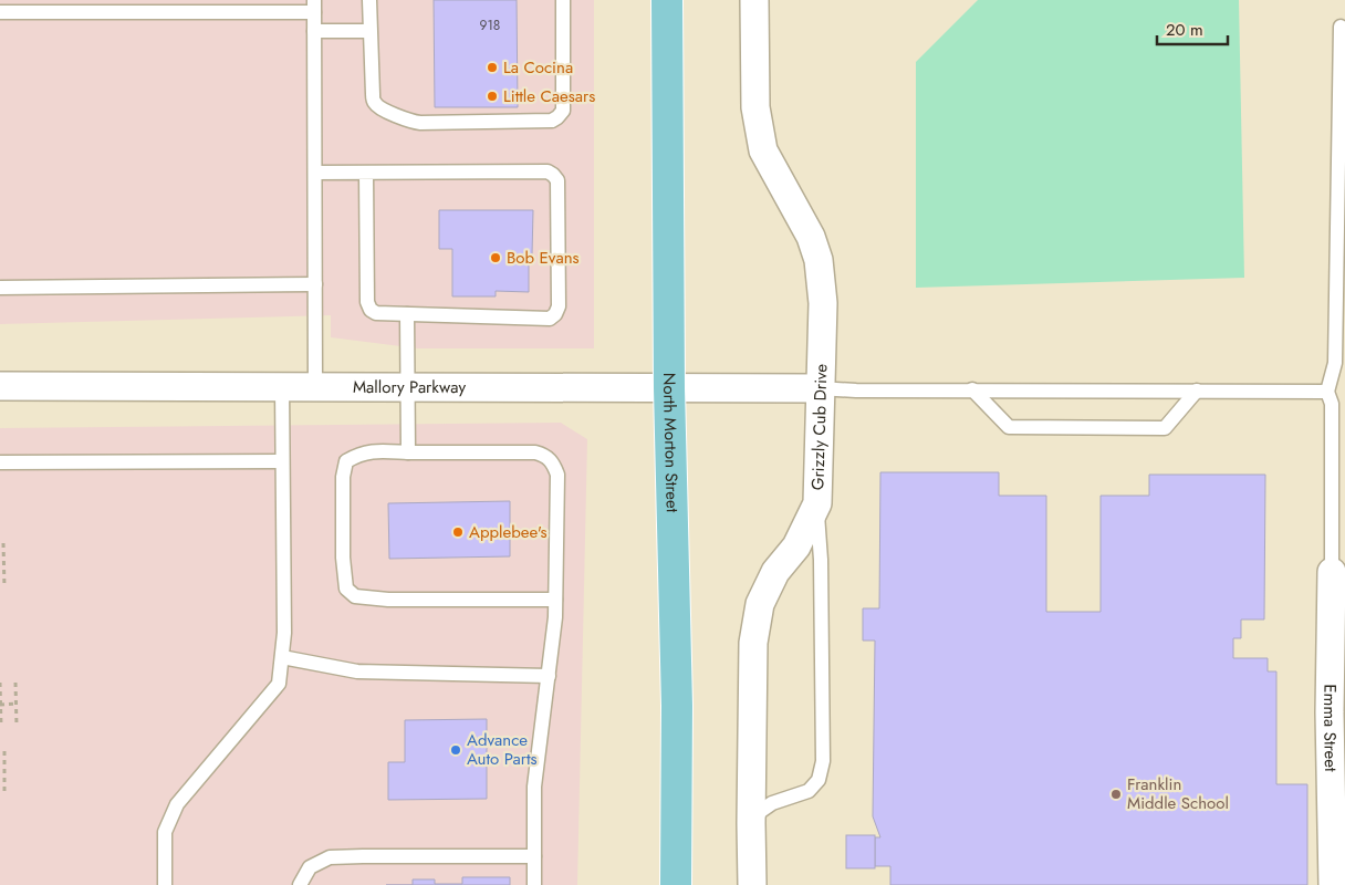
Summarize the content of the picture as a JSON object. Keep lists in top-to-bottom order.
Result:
{
  "streets": {
    "main road": ["North Morton Street"],
    "street": ["Mallory Parkway", "Grizzly Cub Drive", "Emma Street"]
  },
  "crossings": [
    ["Mallory Parkway", "Grizzly Cub Drive"],
    ["Mallory Parkway", "North Morton Street"]
  ],
  "places": [
    "La Cocina",
    "Little Caesars",
    "Bob Evans",
    "Applebee's",
    "Advance Auto Parts",
    "Franklin Middle School"
  ],
  "house_numbers": ["918"],
  "scale_bar": "20 m"
}
